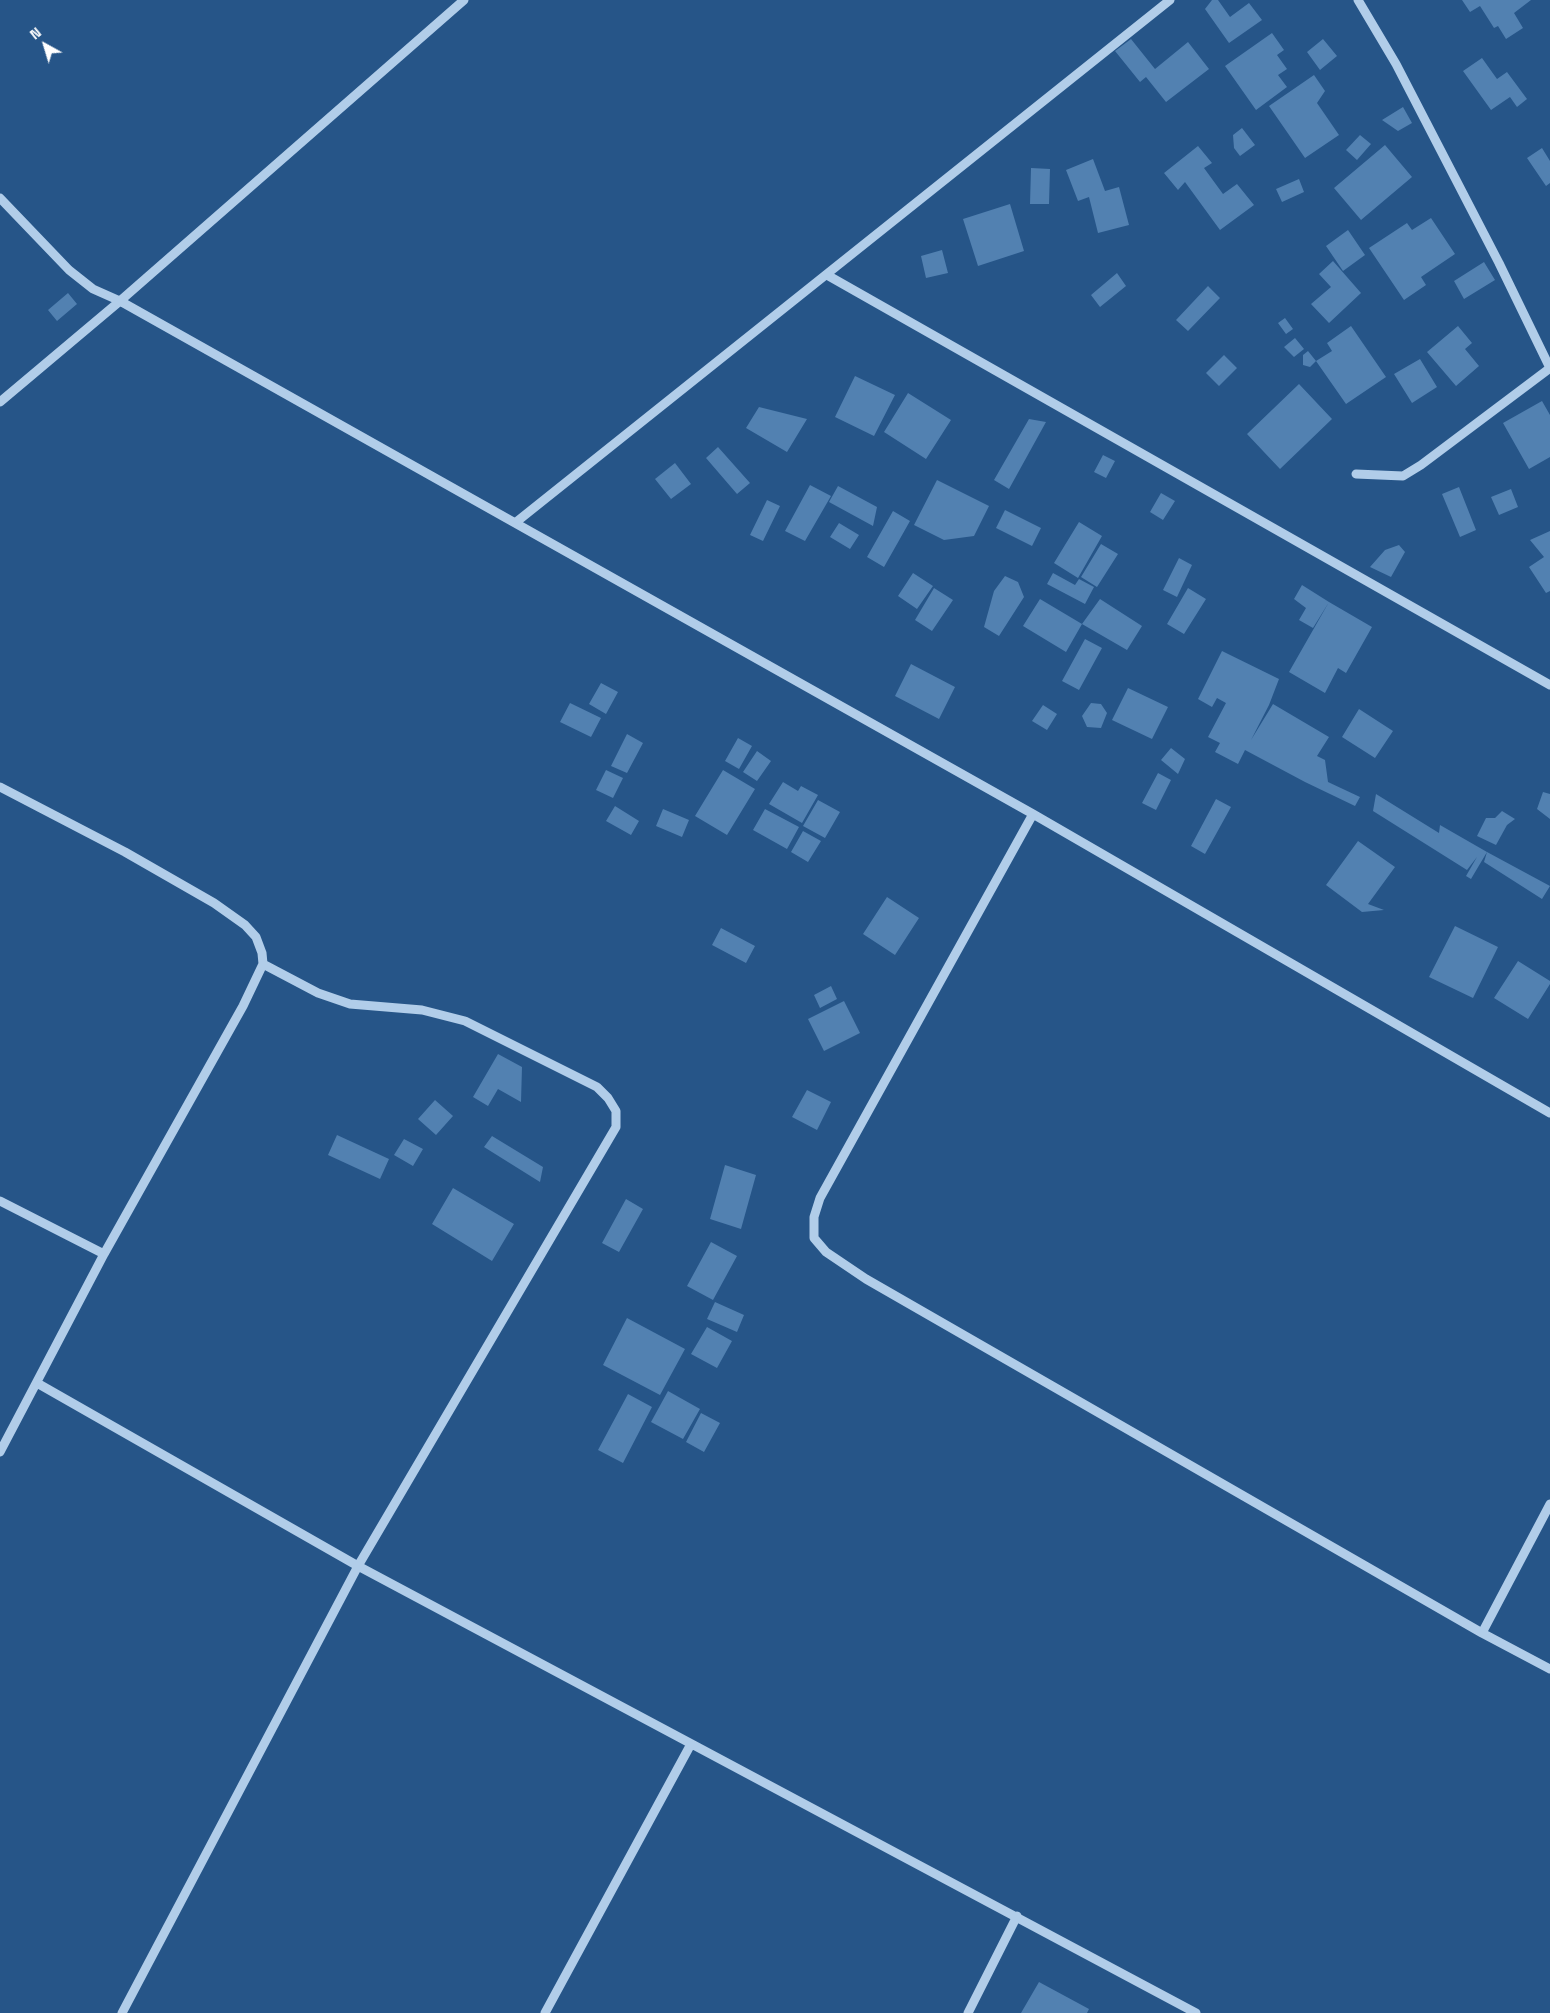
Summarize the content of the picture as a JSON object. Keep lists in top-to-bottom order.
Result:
{
  "north": "top left"
}
